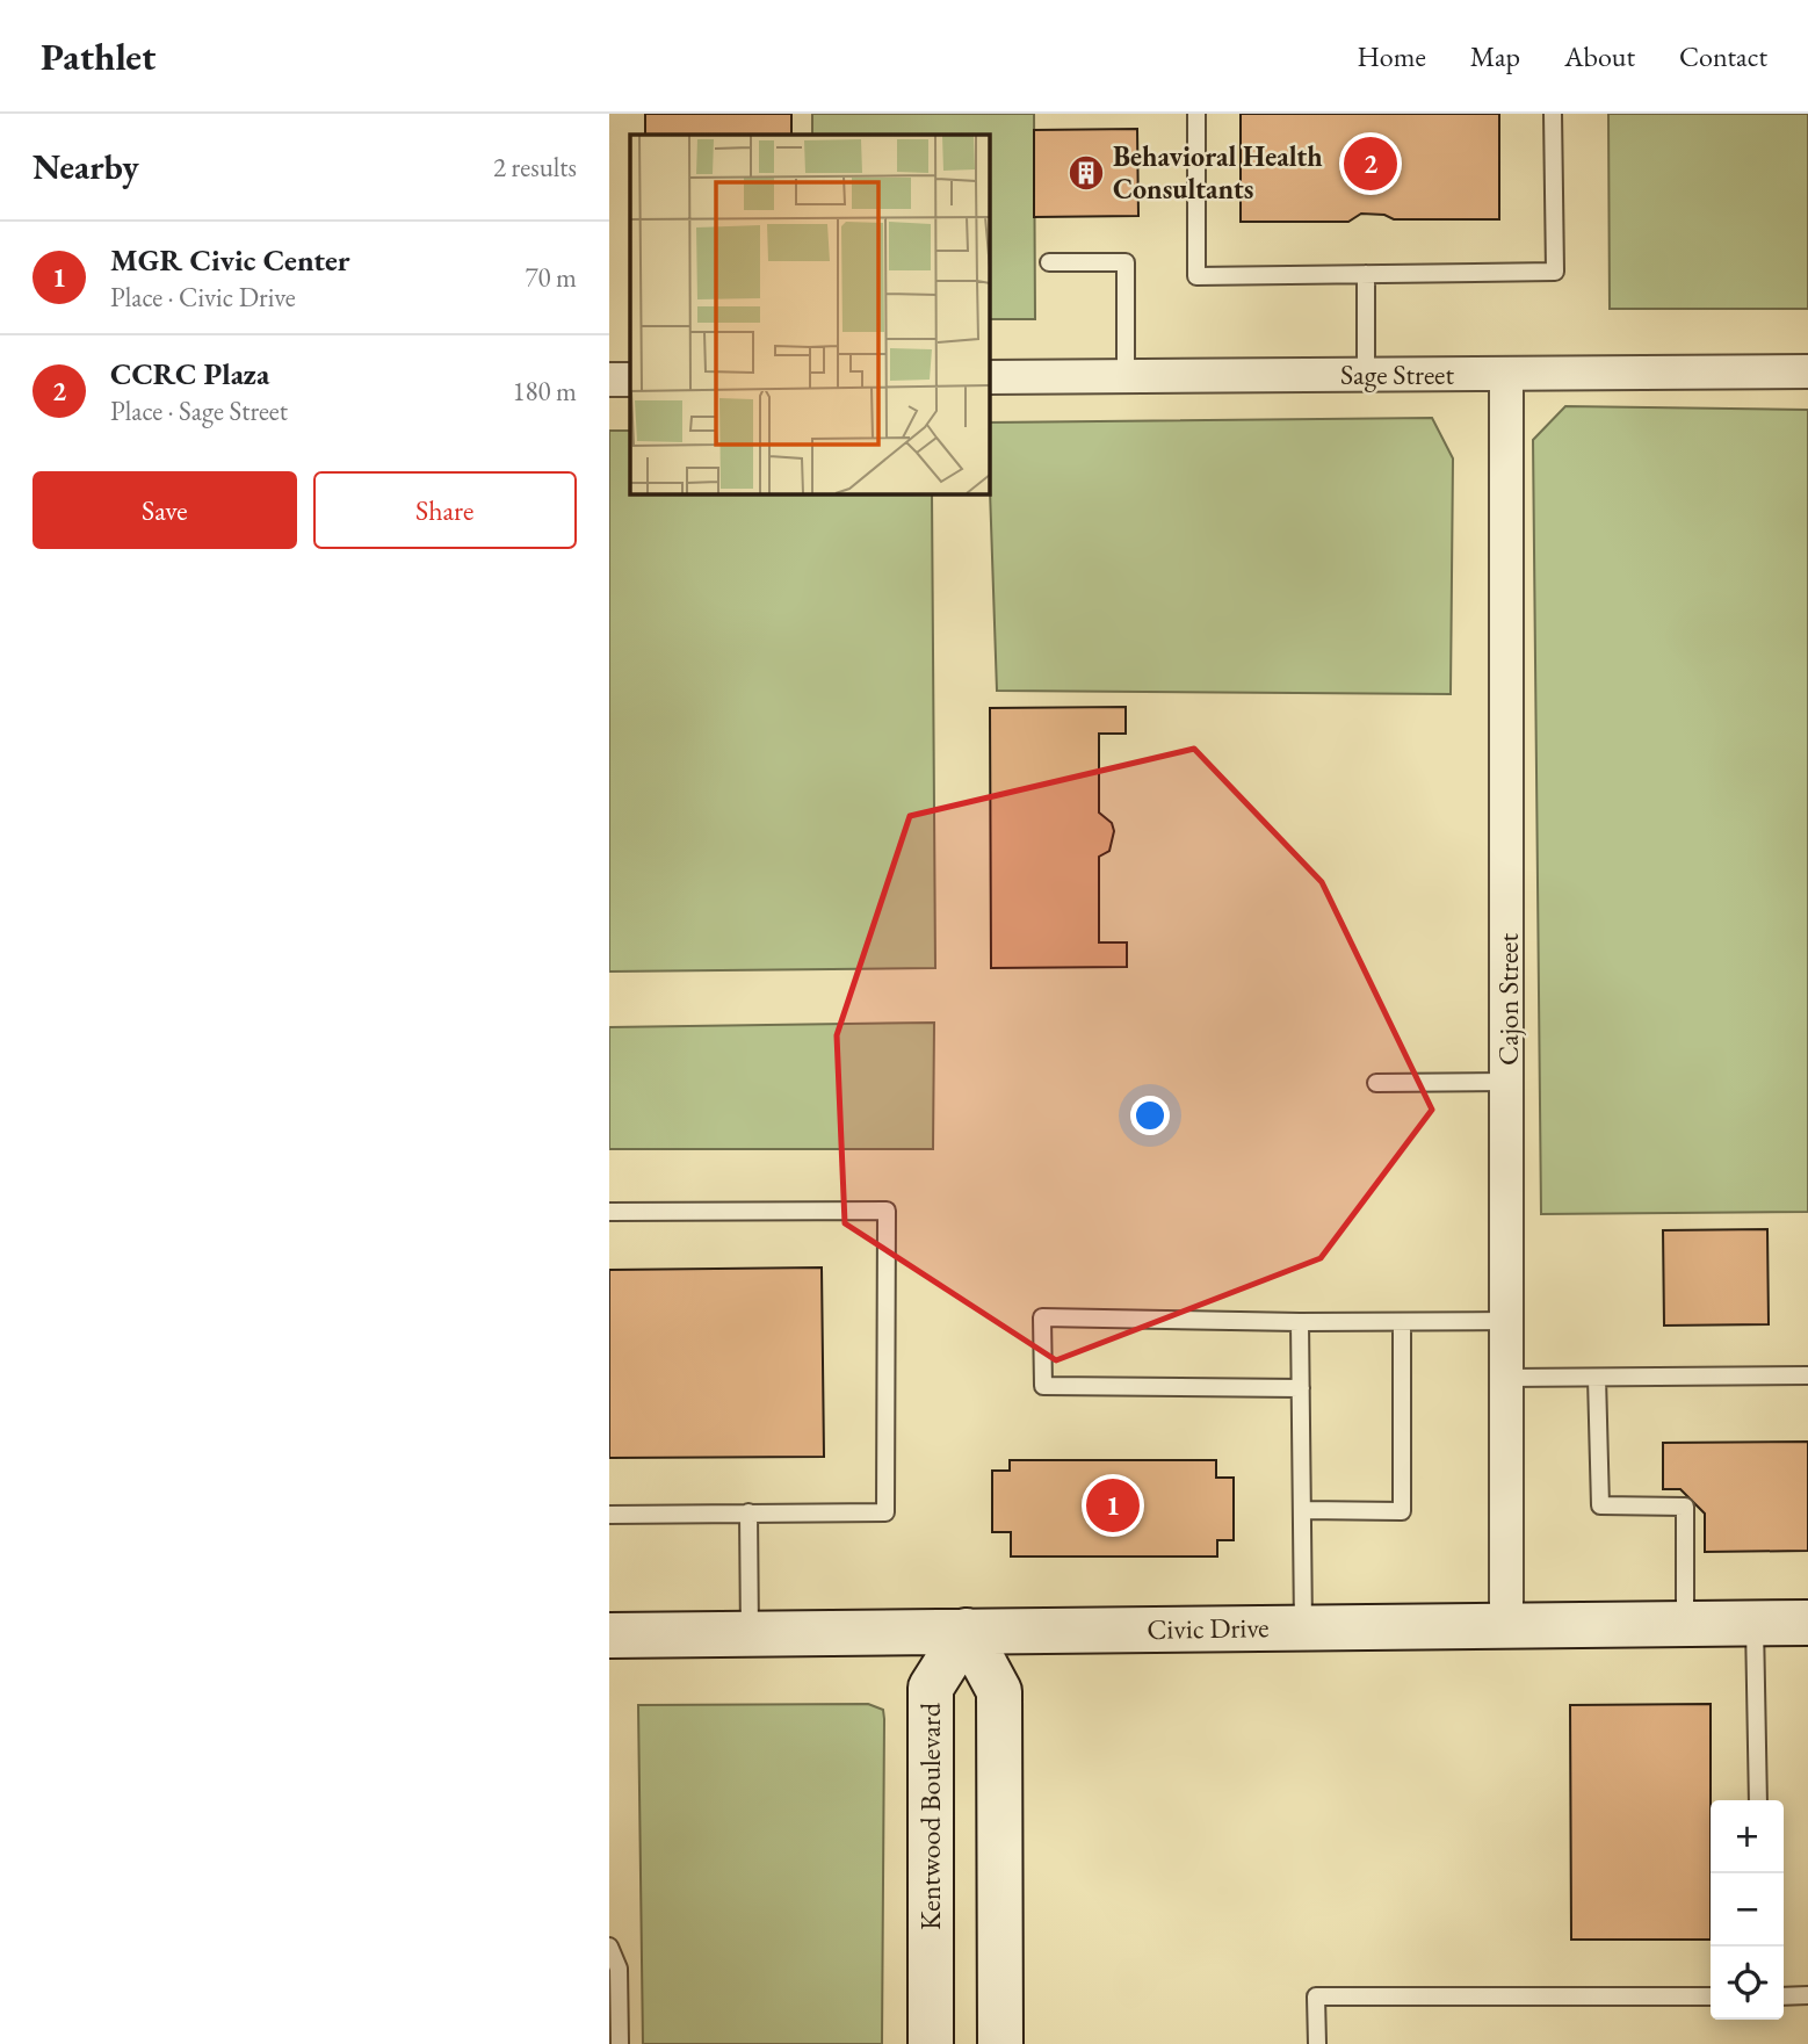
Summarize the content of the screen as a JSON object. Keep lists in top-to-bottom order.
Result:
{
  "streets": {
    "street": [
      "Sage Street",
      "Cajon Street",
      "Civic Drive",
      "Kentwood Boulevard"
    ]
  },
  "crossings": [
    ["Sage Street", "Cajon Street"],
    ["Cajon Street", "Civic Drive"],
    ["Civic Drive", "Kentwood Boulevard"]
  ],
  "places": {
    "building": ["Behavioral Health Consultants"]
  },
  "page": {
    "header": "Pathlet",
    "nav": [
      "Home",
      "Map",
      "About",
      "Contact"
    ],
    "heading": ["Nearby", "2 results"],
    "pins": ["2", "1"],
    "list": [
      {
        "mark": "1",
        "name": "MGR Civic Center",
        "note": "Place · Civic Drive",
        "value": "70 m"
      },
      {
        "mark": "2",
        "name": "CCRC Plaza",
        "note": "Place · Sage Street",
        "value": "180 m"
      }
    ],
    "buttons": ["Save", "Share"],
    "map_buttons": ["+", "−"]
  }
}
